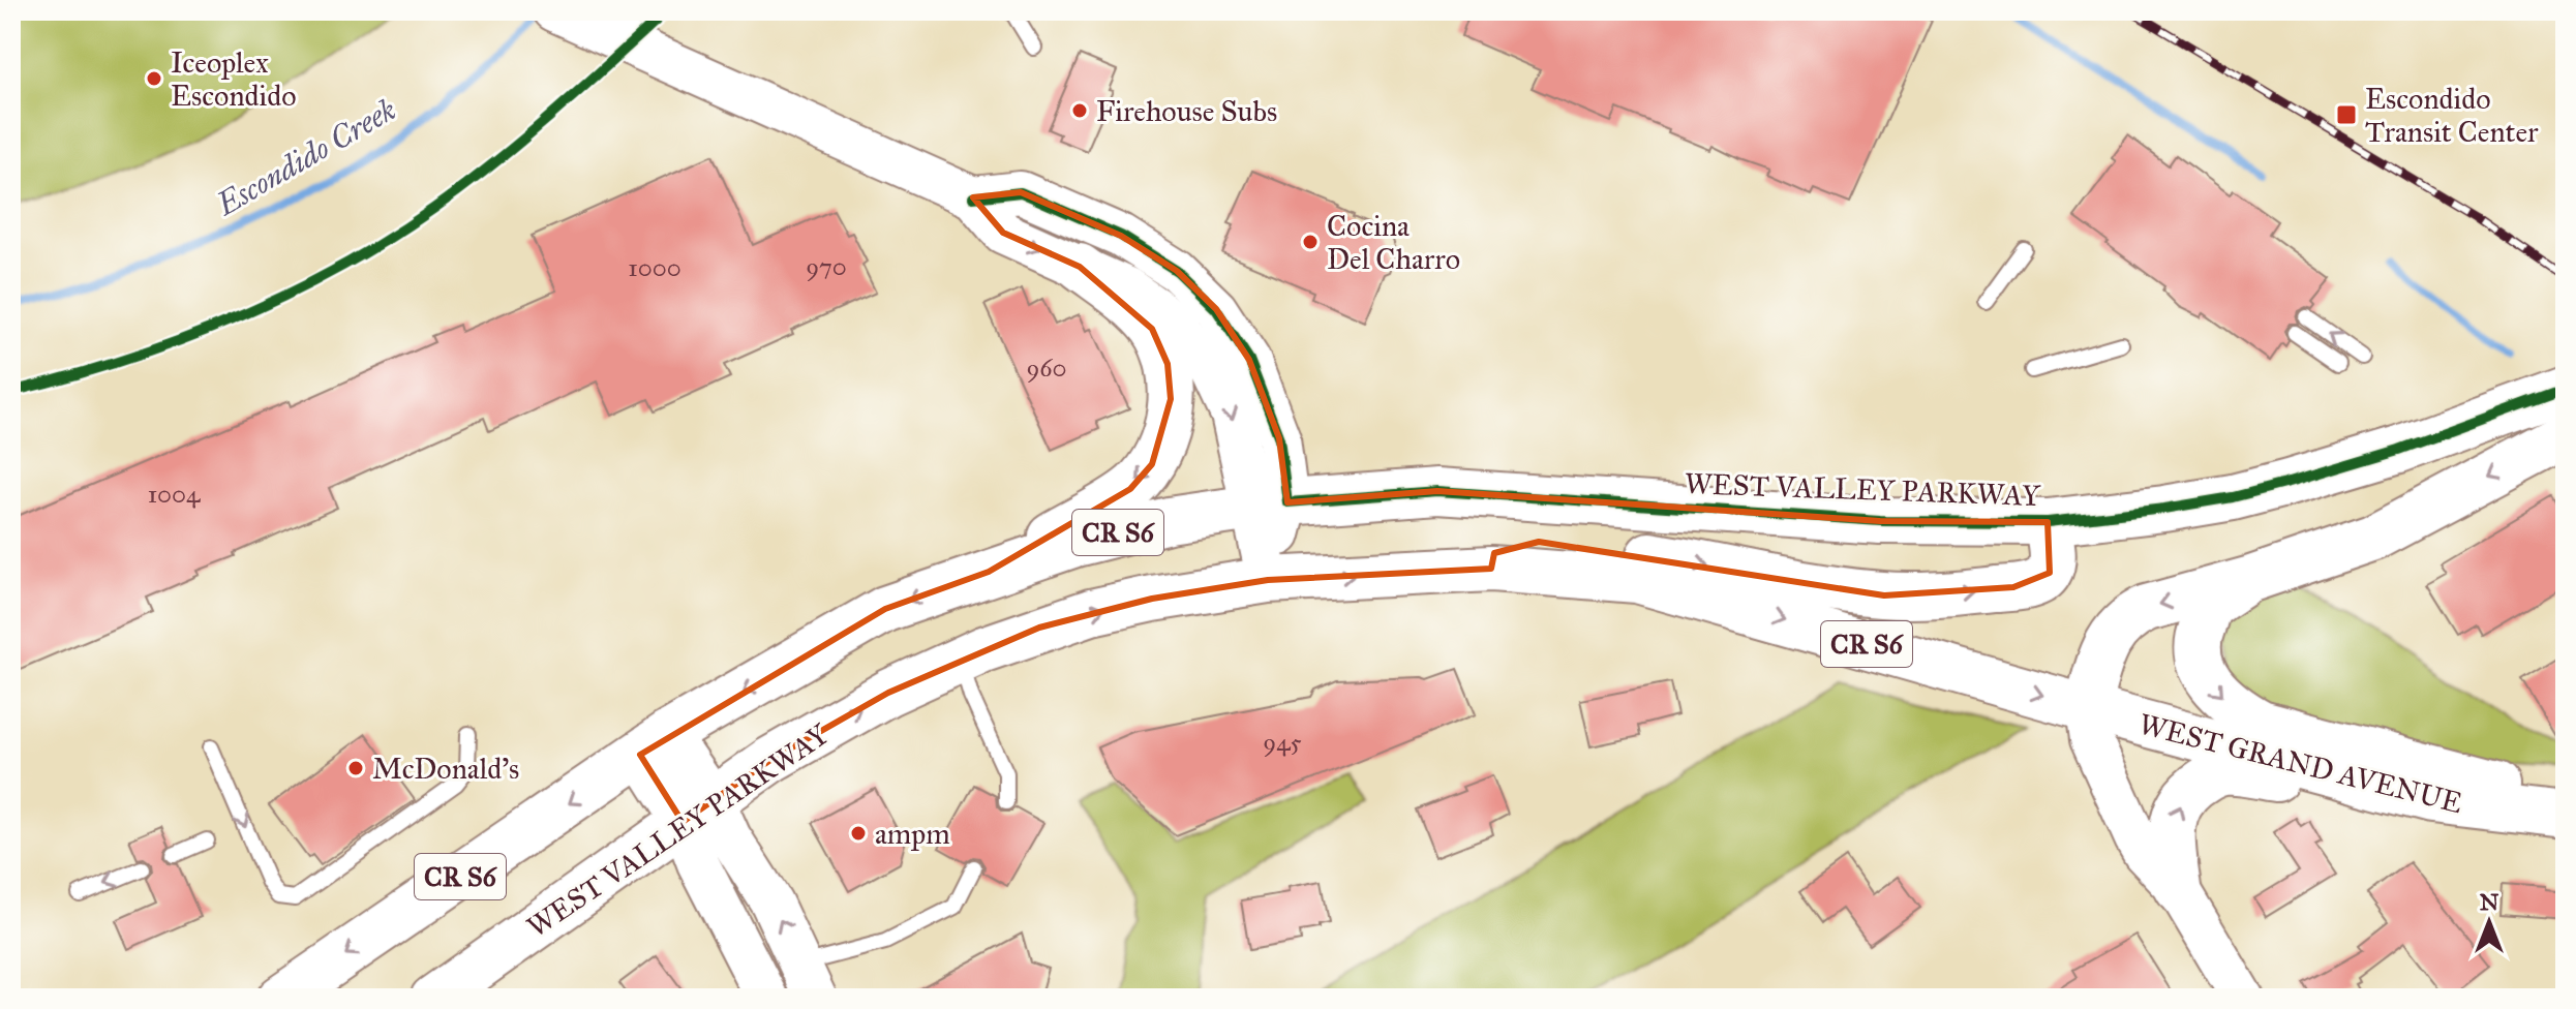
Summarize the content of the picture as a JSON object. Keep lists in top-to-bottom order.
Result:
{
  "streets": {
    "main road": ["WEST VALLEY PARKWAY", "CR S6", "WEST GRAND AVENUE"]
  },
  "crossings": [
    ["WEST VALLEY PARKWAY", "WEST GRAND AVENUE"]
  ],
  "water": ["Escondido Creek"],
  "places": {
    "other": [
      "Iceoplex Escondido",
      "Firehouse Subs",
      "Cocina Del Charro",
      "McDonald's",
      "ampm"
    ],
    "transit": ["Escondido Transit Center"]
  },
  "house_numbers": [
    "970",
    "1000",
    "960",
    "1004",
    "945"
  ],
  "north": "top"
}
